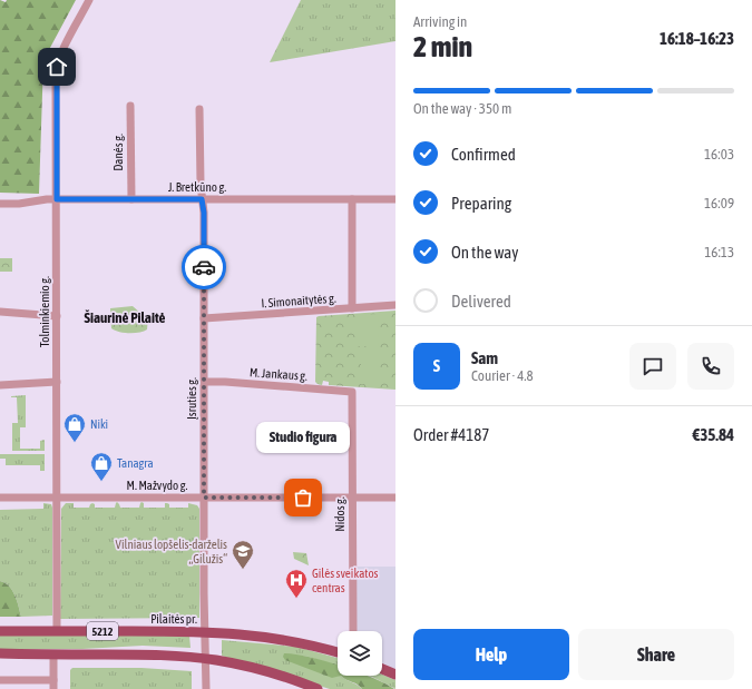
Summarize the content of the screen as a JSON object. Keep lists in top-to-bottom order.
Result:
{
  "streets": {
    "main road": ["Pilaitės pr.", "5212"],
    "street": [
      "Danės g.",
      "J. Bretkūno g.",
      "I. Simonaitytės g.",
      "Tolminkiemio g.",
      "M. Jankaus g.",
      "Įsruties g.",
      "M. Mažvydo g.",
      "Nidos g."
    ]
  },
  "crossings": [
    ["Danės g.", "J. Bretkūno g."],
    ["J. Bretkūno g.", "Tolminkiemio g."],
    ["J. Bretkūno g.", "Įsruties g."],
    ["I. Simonaitytės g.", "Įsruties g."],
    ["Tolminkiemio g.", "M. Mažvydo g."],
    ["Tolminkiemio g.", "Pilaitės pr."],
    ["M. Jankaus g.", "Įsruties g."],
    ["M. Jankaus g.", "Nidos g."],
    ["Įsruties g.", "M. Mažvydo g."],
    ["Įsruties g.", "Pilaitės pr."],
    ["Įsruties g.", "5212"],
    ["M. Mažvydo g.", "Nidos g."]
  ],
  "districts": ["Šiaurinė Pilaitė"],
  "places": {
    "shop": ["Niki", "Tanagra"],
    "other": ["Studio figura"],
    "school or university": ["Vilniaus lopšelis-darželis „Gilužis“"],
    "hospital": ["Gilės sveikatos centras"]
  },
  "page": {
    "heading": ["2 min", "Arriving in", "16:18–16:23"],
    "panel": [
      "Sam",
      "Courier · 4.8",
      "Order #4187",
      "€35.84"
    ],
    "bar": "On the way · 350 m",
    "list": [
      ["Confirmed", "16:03"],
      ["Preparing", "16:09"],
      ["On the way", "16:13"],
      "Delivered"
    ],
    "round": "S",
    "bubble": "Studio figura",
    "buttons": ["Help", "Share"]
  }
}
